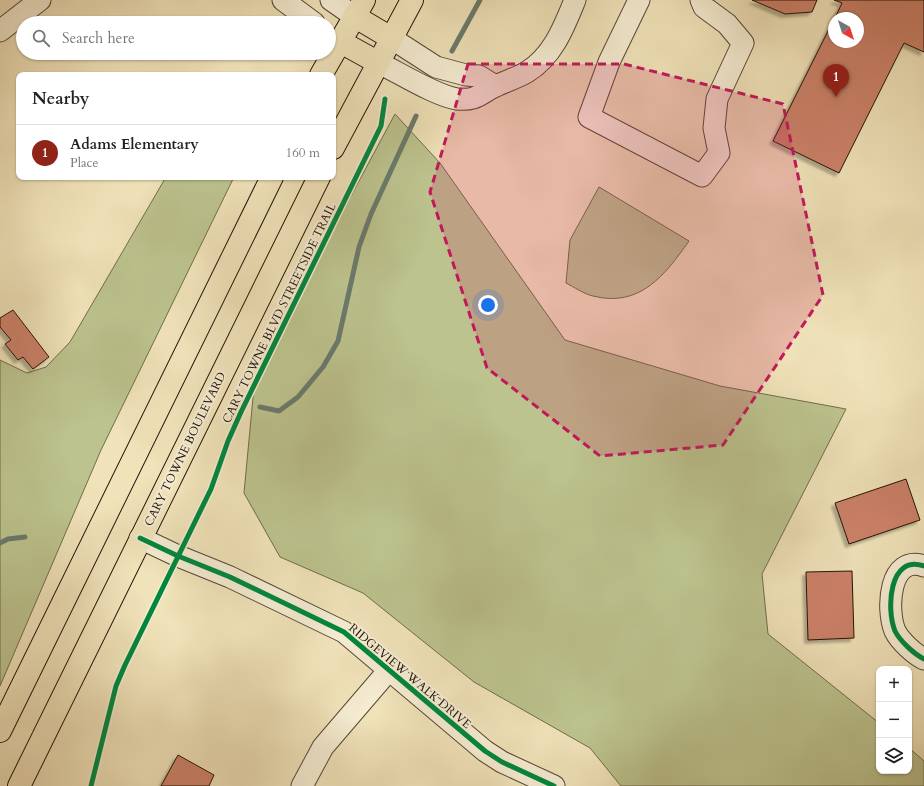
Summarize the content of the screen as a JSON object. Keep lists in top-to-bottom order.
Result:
{
  "streets": {
    "main road": ["CARY TOWNE BOULEVARD"],
    "street": ["RIDGEVIEW WALK DRIVE"],
    "cycle path": ["CARY TOWNE BLVD STREETSIDE TRAIL"]
  },
  "crossings": [
    ["CARY TOWNE BOULEVARD", "RIDGEVIEW WALK DRIVE"]
  ],
  "north": "bottom right",
  "page": {
    "search": "Search here",
    "pins": "1",
    "heading": "Nearby",
    "list": [
      {
        "mark": "1",
        "name": "Adams Elementary",
        "note": "Place",
        "value": "160 m"
      }
    ],
    "map_buttons": ["+", "−"]
  }
}
